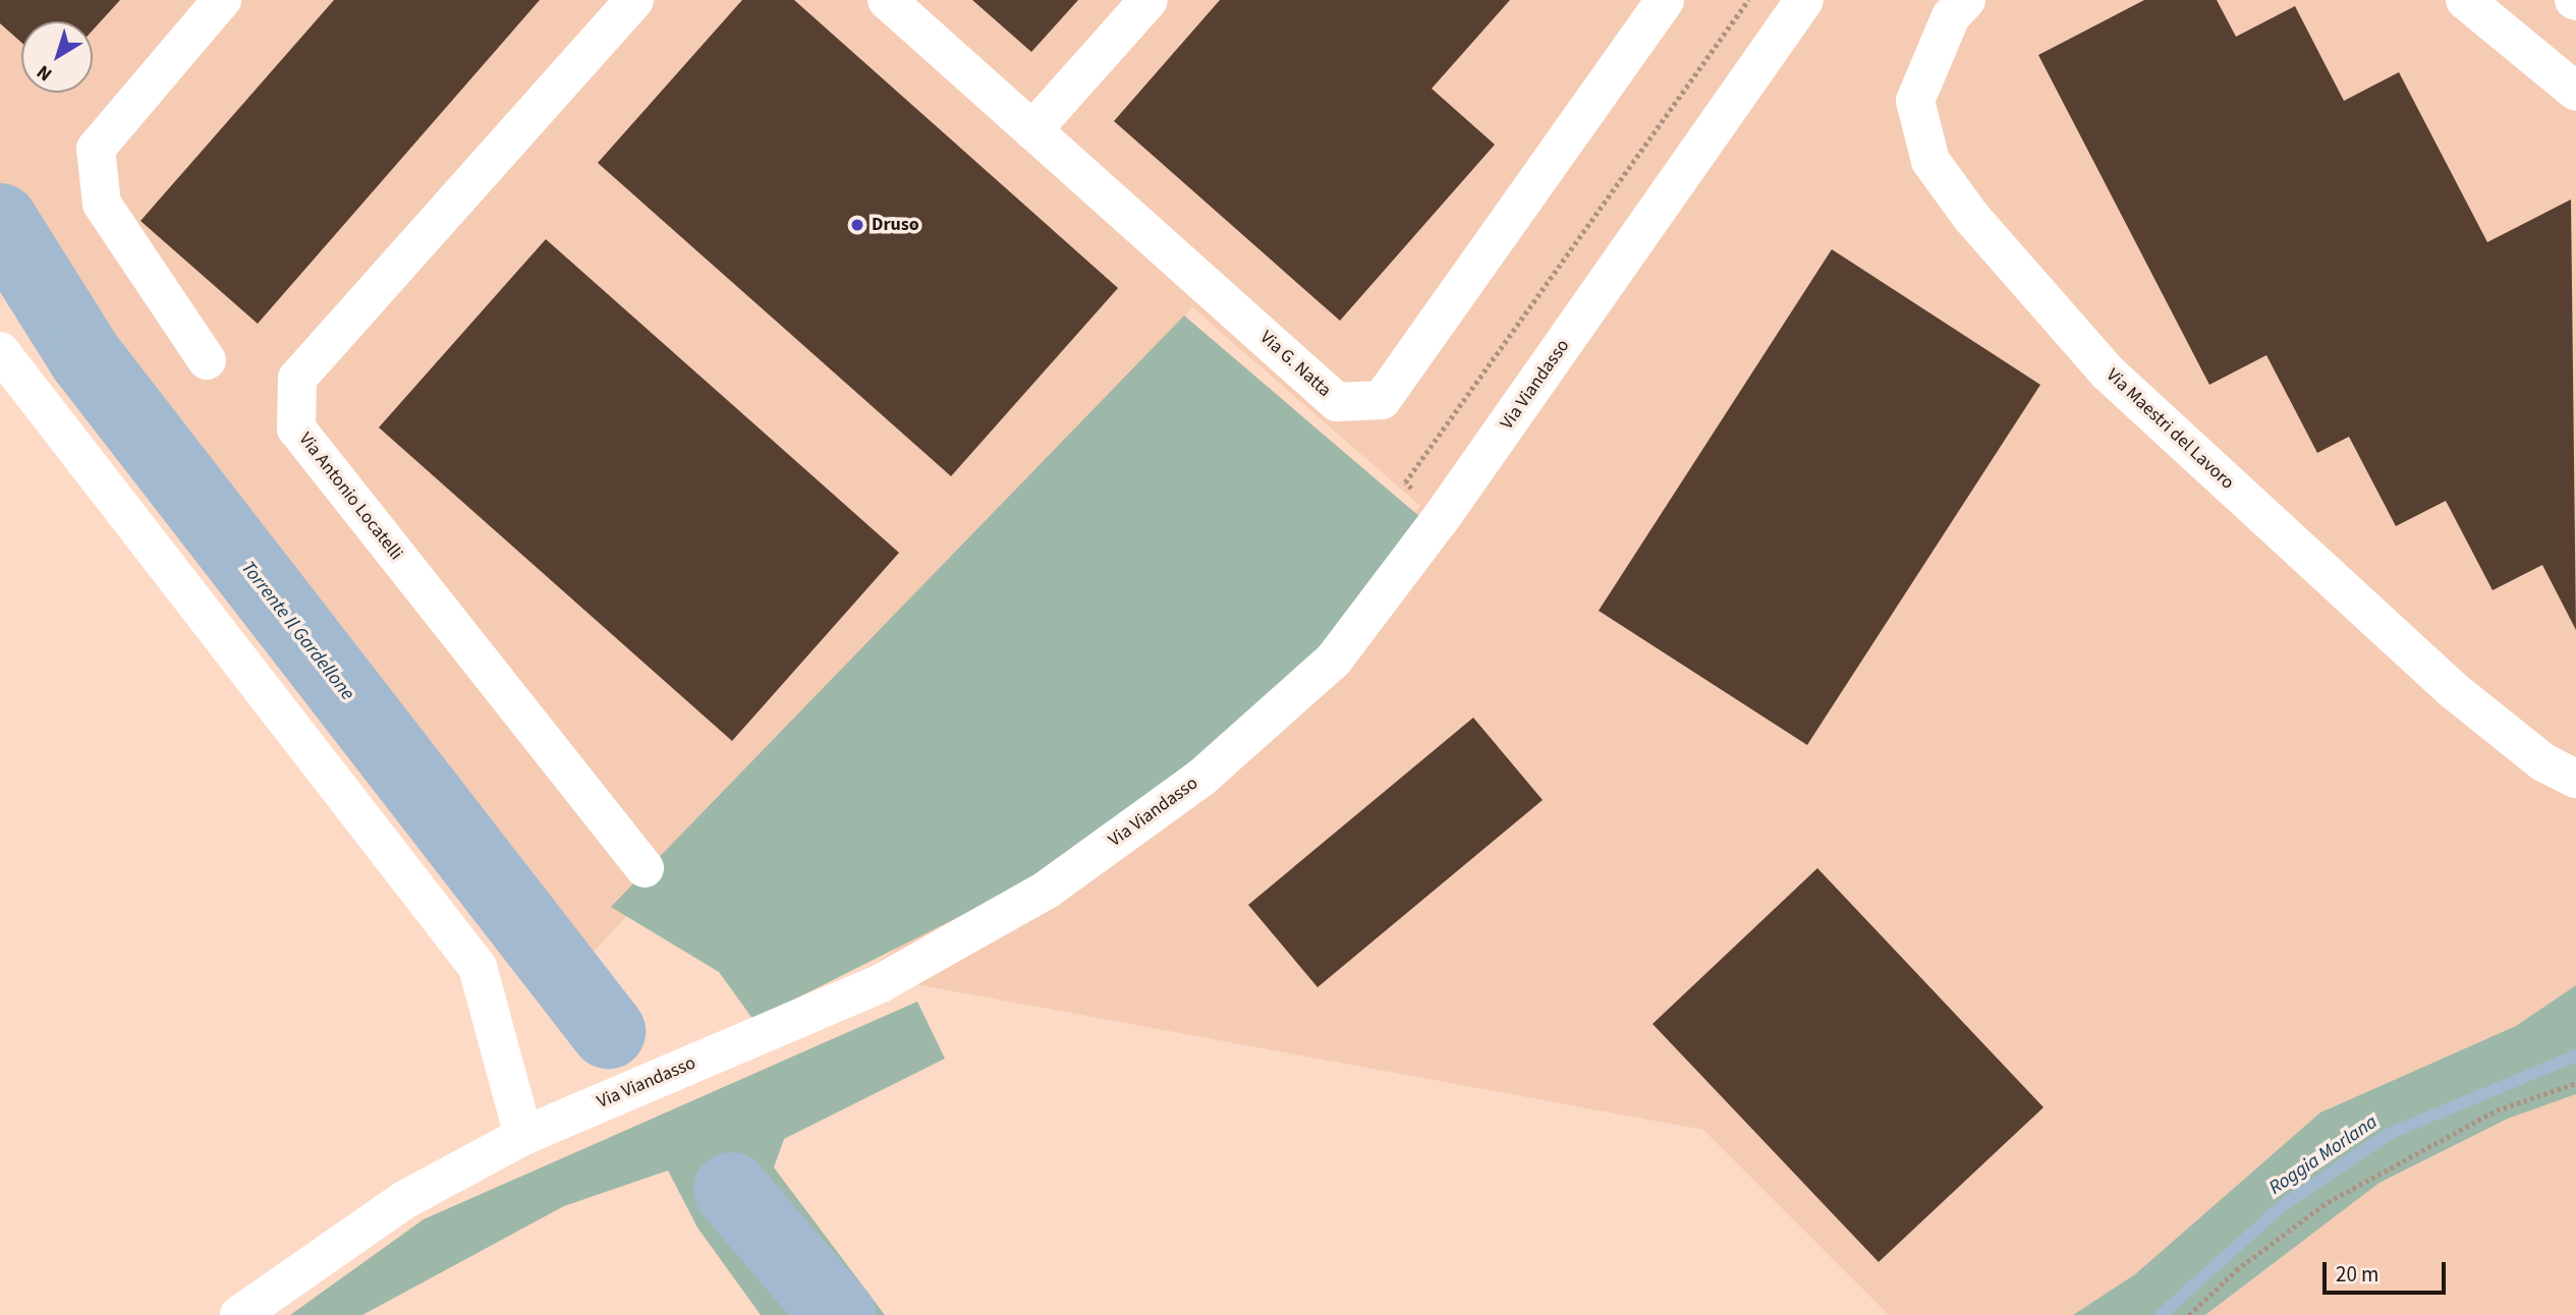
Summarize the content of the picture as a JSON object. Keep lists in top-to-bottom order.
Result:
{
  "streets": {
    "street": [
      "Via G. Natta",
      "Via Viandasso",
      "Via Maestri del Lavoro",
      "Via Antonio Locatelli"
    ]
  },
  "water": ["Torrente Il Gardellone", "Roggia Morlana"],
  "places": ["Druso"],
  "scale_bar": "20 m",
  "north": "bottom left"
}
